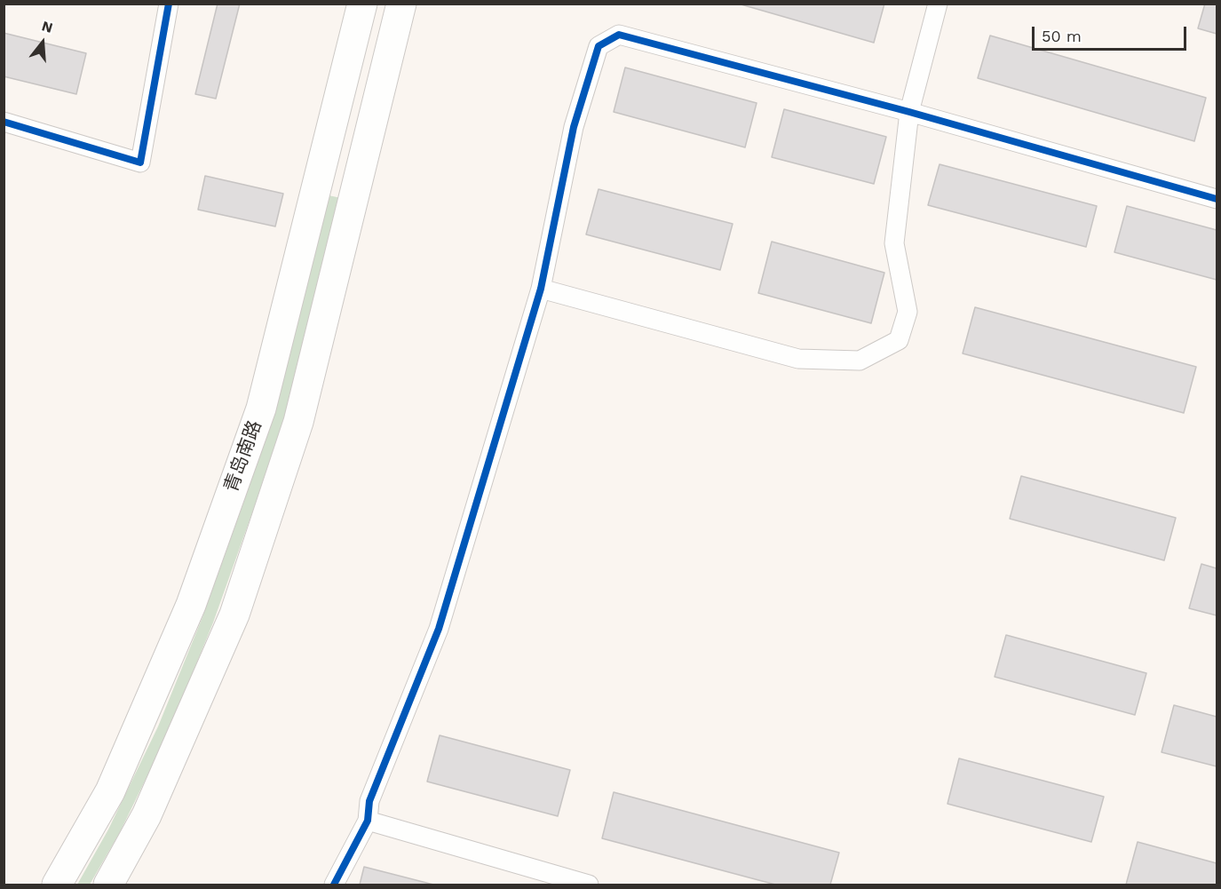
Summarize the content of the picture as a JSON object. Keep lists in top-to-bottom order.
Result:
{
  "streets": {
    "main road": ["青岛南路"]
  },
  "scale_bar": "50 m",
  "north": "top"
}
